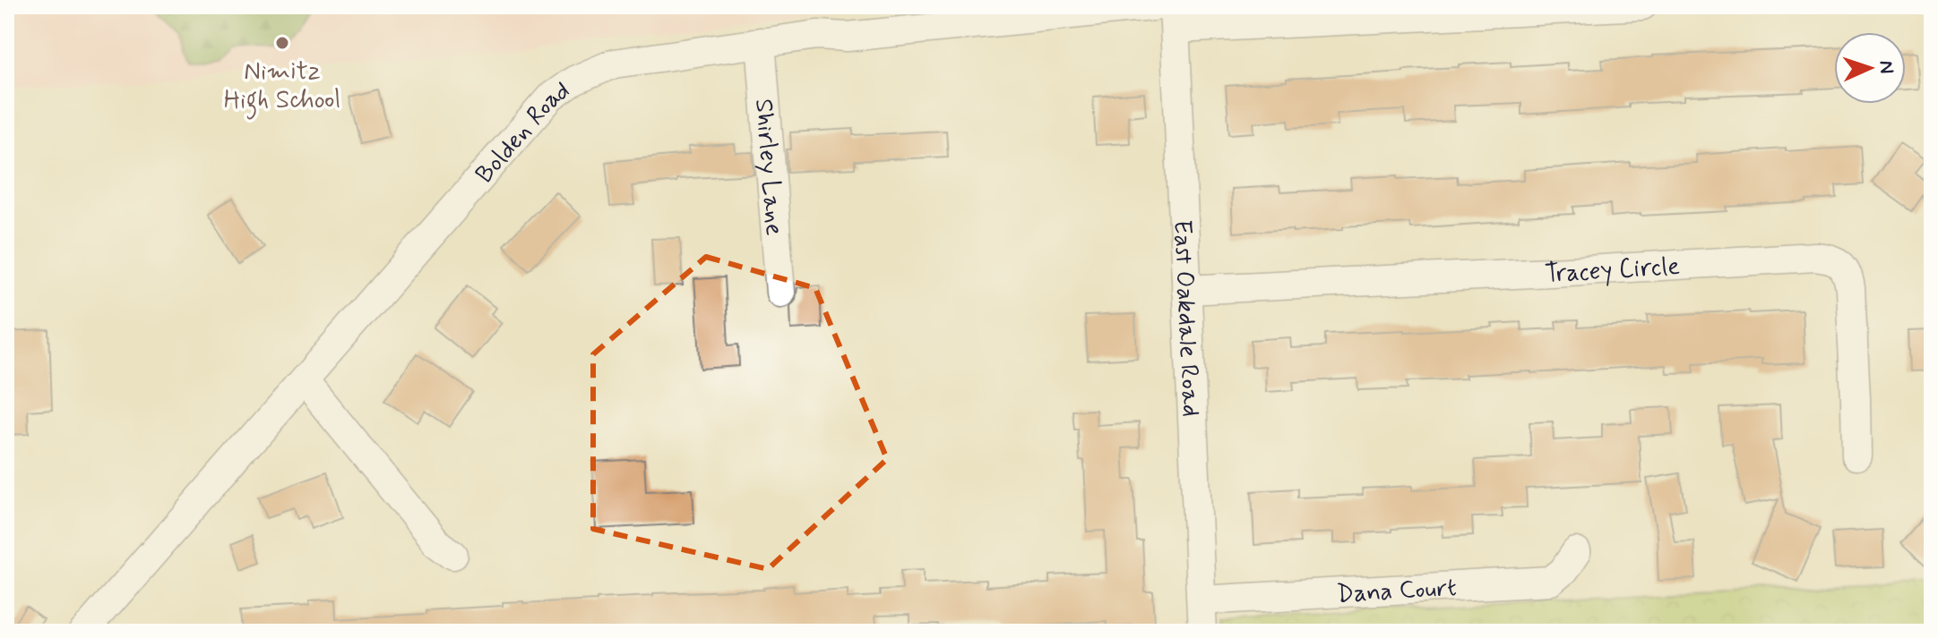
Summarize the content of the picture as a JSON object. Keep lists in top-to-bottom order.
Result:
{
  "streets": {
    "street": [
      "Bolden Road",
      "Shirley Lane",
      "Tracey Circle",
      "East Oakdale Road",
      "Dana Court"
    ]
  },
  "crossings": [
    ["Bolden Road", "Shirley Lane"],
    ["Bolden Road", "East Oakdale Road"],
    ["Tracey Circle", "East Oakdale Road"],
    ["East Oakdale Road", "Dana Court"]
  ],
  "places": ["Nimitz High School"],
  "north": "right"
}
